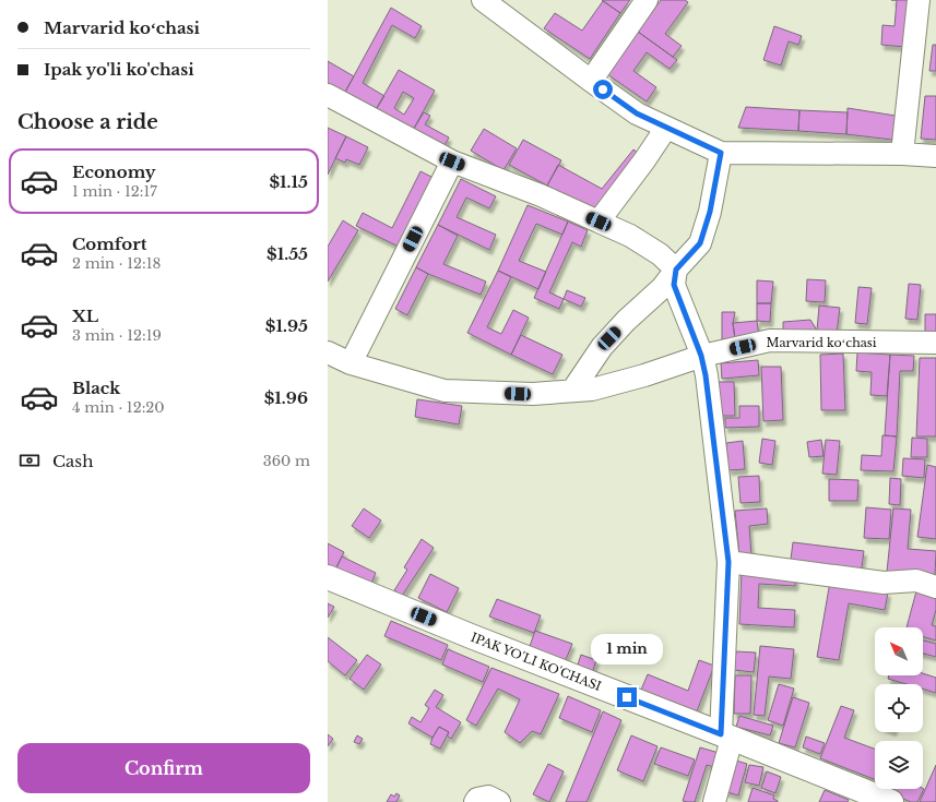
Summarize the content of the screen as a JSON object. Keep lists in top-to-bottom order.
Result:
{
  "streets": {
    "main road": ["IPAK YO'LI KO'CHASI"],
    "street": ["Marvarid koʻchasi"]
  },
  "north": "top left",
  "page": {
    "banner": ["Marvarid koʻchasi", "Ipak yo'li ko'chasi"],
    "heading": "Choose a ride",
    "list": [
      {
        "name": "Economy",
        "note": "1 min · 12:17",
        "value": "$1.15"
      },
      {
        "name": "Comfort",
        "note": "2 min · 12:18",
        "value": "$1.55"
      },
      {
        "name": "XL",
        "note": "3 min · 12:19",
        "value": "$1.95"
      },
      {
        "name": "Black",
        "note": "4 min · 12:20",
        "value": "$1.96"
      }
    ],
    "pay": ["Cash", "360 m"],
    "bubble": "1 min",
    "buttons": "Confirm"
  }
}
